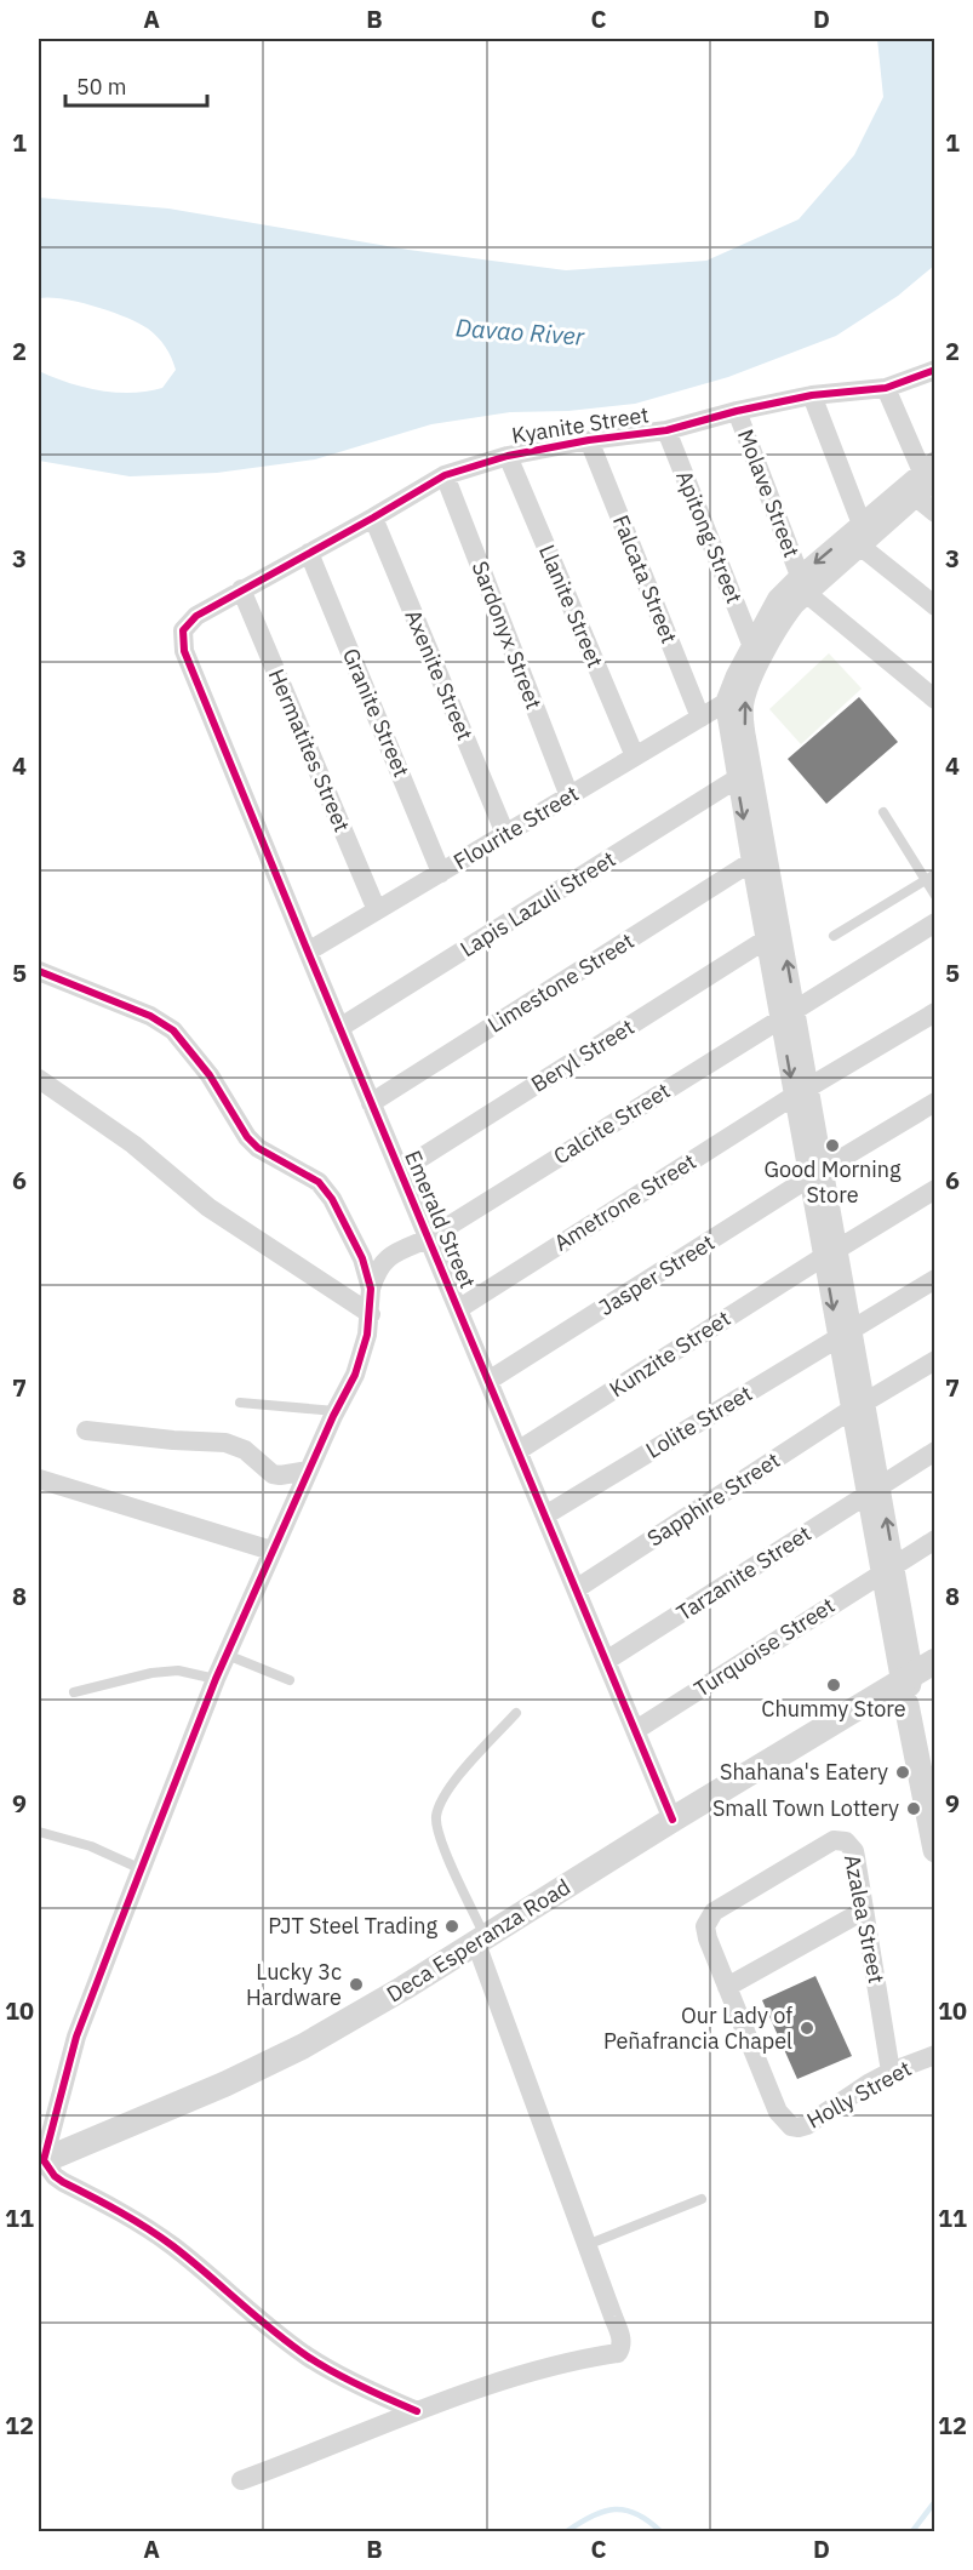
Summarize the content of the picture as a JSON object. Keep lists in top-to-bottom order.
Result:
{
  "streets": {
    "street": [
      "Kyanite Street",
      "Molave Street",
      "Apitong Street",
      "Falcata Street",
      "Llanite Street",
      "Sardonyx Street",
      "Axenite Street",
      "Granite Street",
      "Hermatites Street",
      "Flourite Street",
      "Lapis Lazuli Street",
      "Limestone Street",
      "Beryl Street",
      "Calcite Street",
      "Ametrone Street",
      "Emerald Street",
      "Jasper Street",
      "Kunzite Street",
      "Lolite Street",
      "Sapphire Street",
      "Tarzanite Street",
      "Turquoise Street",
      "Azalea Street",
      "Deca Esperanza Road",
      "Holly Street"
    ]
  },
  "crossings": [
    ["Kyanite Street", "Molave Street"],
    ["Kyanite Street", "Apitong Street"],
    ["Kyanite Street", "Falcata Street"],
    ["Kyanite Street", "Llanite Street"],
    ["Kyanite Street", "Sardonyx Street"],
    ["Kyanite Street", "Axenite Street"],
    ["Kyanite Street", "Granite Street"],
    ["Kyanite Street", "Hermatites Street"],
    ["Kyanite Street", "Emerald Street"],
    ["Falcata Street", "Flourite Street"],
    ["Llanite Street", "Flourite Street"],
    ["Sardonyx Street", "Flourite Street"],
    ["Axenite Street", "Flourite Street"],
    ["Granite Street", "Flourite Street"],
    ["Hermatites Street", "Flourite Street"],
    ["Flourite Street", "Emerald Street"],
    ["Lapis Lazuli Street", "Emerald Street"],
    ["Limestone Street", "Emerald Street"],
    ["Beryl Street", "Emerald Street"],
    ["Calcite Street", "Emerald Street"],
    ["Ametrone Street", "Emerald Street"],
    ["Emerald Street", "Jasper Street"],
    ["Emerald Street", "Kunzite Street"],
    ["Emerald Street", "Lolite Street"],
    ["Emerald Street", "Sapphire Street"],
    ["Emerald Street", "Tarzanite Street"],
    ["Emerald Street", "Turquoise Street"],
    ["Emerald Street", "Deca Esperanza Road"],
    ["Azalea Street", "Holly Street"]
  ],
  "water": ["Davao River"],
  "places": [
    "Good Morning Store",
    "Chummy Store",
    "Shahana's Eatery",
    "Small Town Lottery",
    "PJT Steel Trading",
    "Lucky 3c Hardware",
    "Our Lady of Peñafrancia Chapel"
  ],
  "scale_bar": "50 m",
  "grid": {
    "columns": [
      "A",
      "B",
      "C",
      "D"
    ],
    "rows": [
      "1",
      "2",
      "3",
      "4",
      "5",
      "6",
      "7",
      "8",
      "9",
      "10",
      "11",
      "12"
    ]
  }
}
